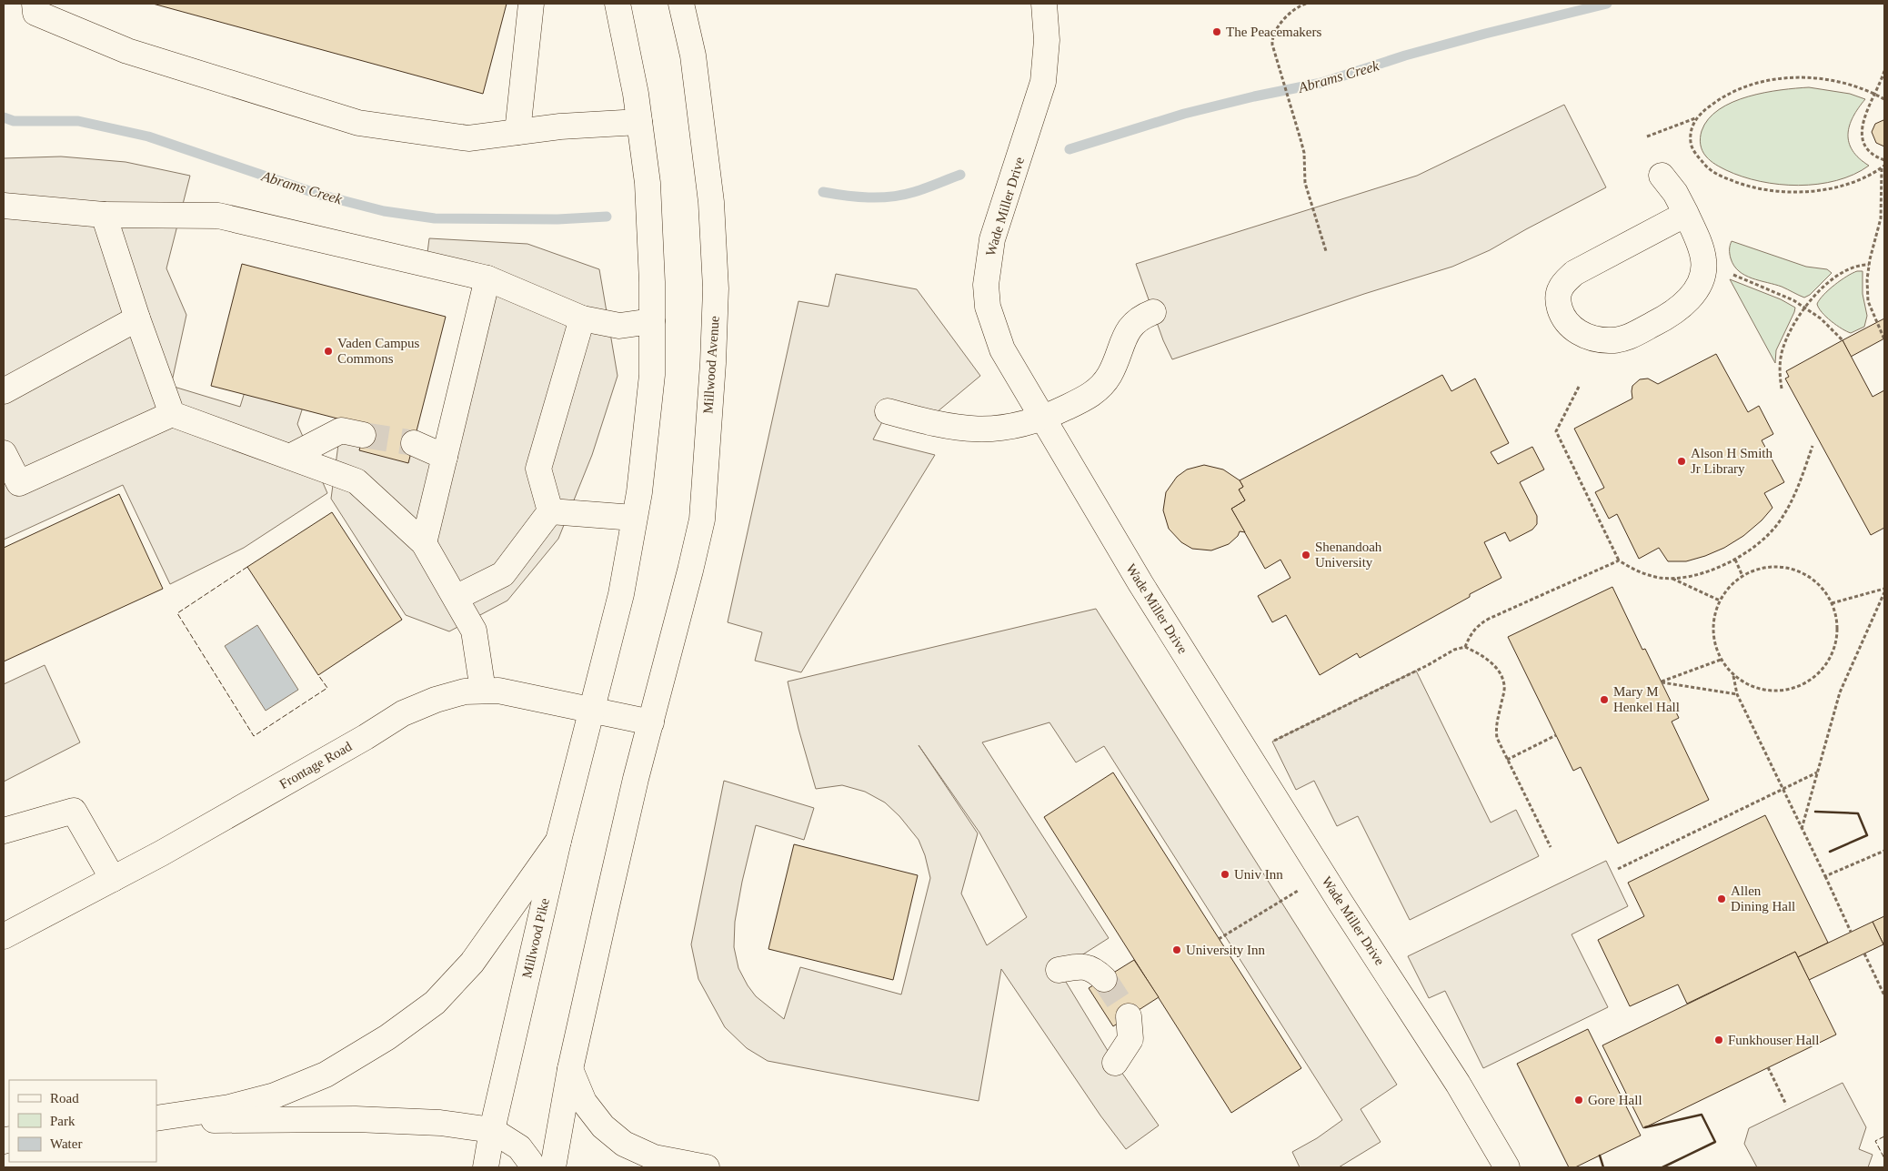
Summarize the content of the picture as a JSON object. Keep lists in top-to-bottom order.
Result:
{
  "streets": {
    "main road": [
      "Wade Miller Drive",
      "Millwood Avenue",
      "Frontage Road",
      "Millwood Pike"
    ]
  },
  "crossings": [
    ["Millwood Avenue", "Frontage Road"],
    ["Frontage Road", "Millwood Pike"]
  ],
  "water": ["Abrams Creek"],
  "places": [
    "The Peacemakers",
    "Vaden Campus Commons",
    "Alson H Smith Jr Library",
    "Shenandoah University",
    "Mary M Henkel Hall",
    "Univ Inn",
    "Allen Dining Hall",
    "University Inn",
    "Funkhouser Hall",
    "Gore Hall"
  ],
  "legend": ["Road", "Park", "Water"]
}
